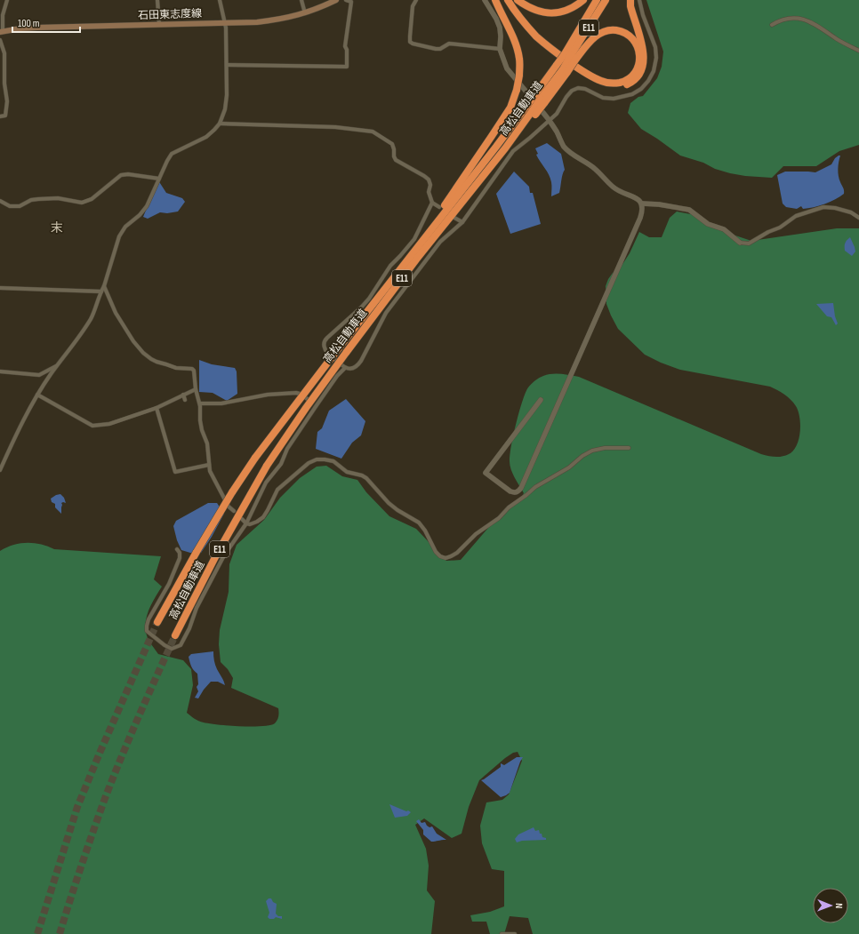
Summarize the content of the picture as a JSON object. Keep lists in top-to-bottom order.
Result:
{
  "streets": {
    "highway": ["E11", "高松自動車道"],
    "main road": ["石田東志度線"]
  },
  "crossings": [
    ["E11", "高松自動車道"]
  ],
  "districts": ["末"],
  "scale_bar": "100 m",
  "north": "right"
}
